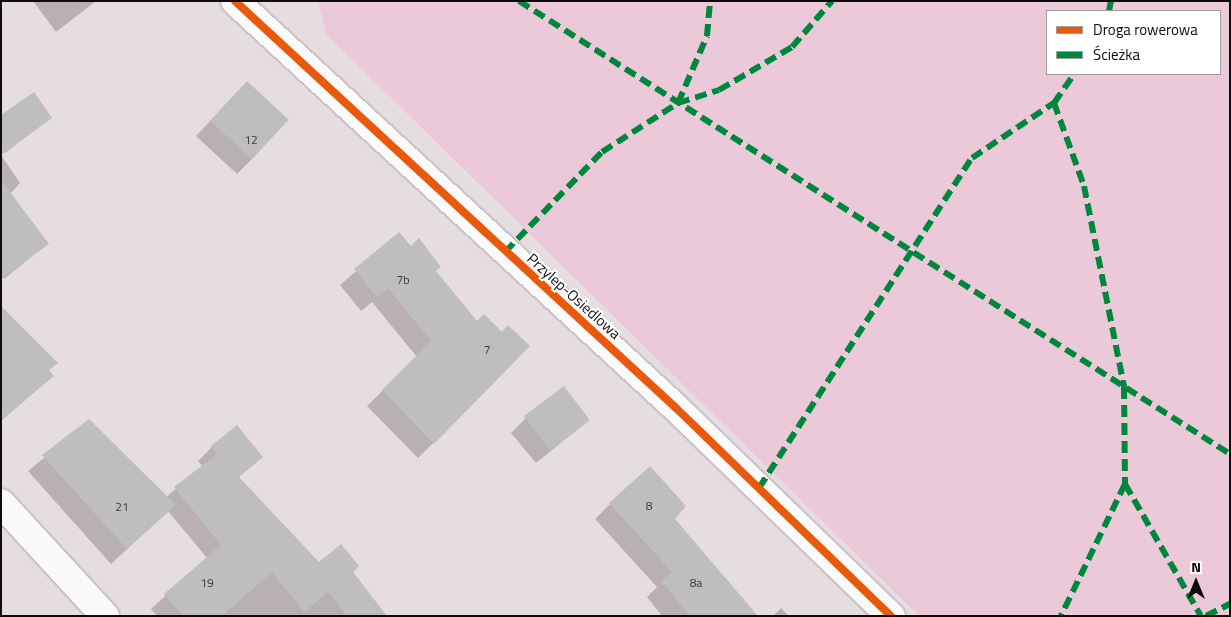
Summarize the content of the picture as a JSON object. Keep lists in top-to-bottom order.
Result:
{
  "streets": {
    "street": ["Przylep-Osiedlowa"]
  },
  "house_numbers": [
    "12",
    "7b",
    "7",
    "8",
    "21",
    "19",
    "8a"
  ],
  "legend": ["Droga rowerowa", "Ścieżka"],
  "north": "top"
}
